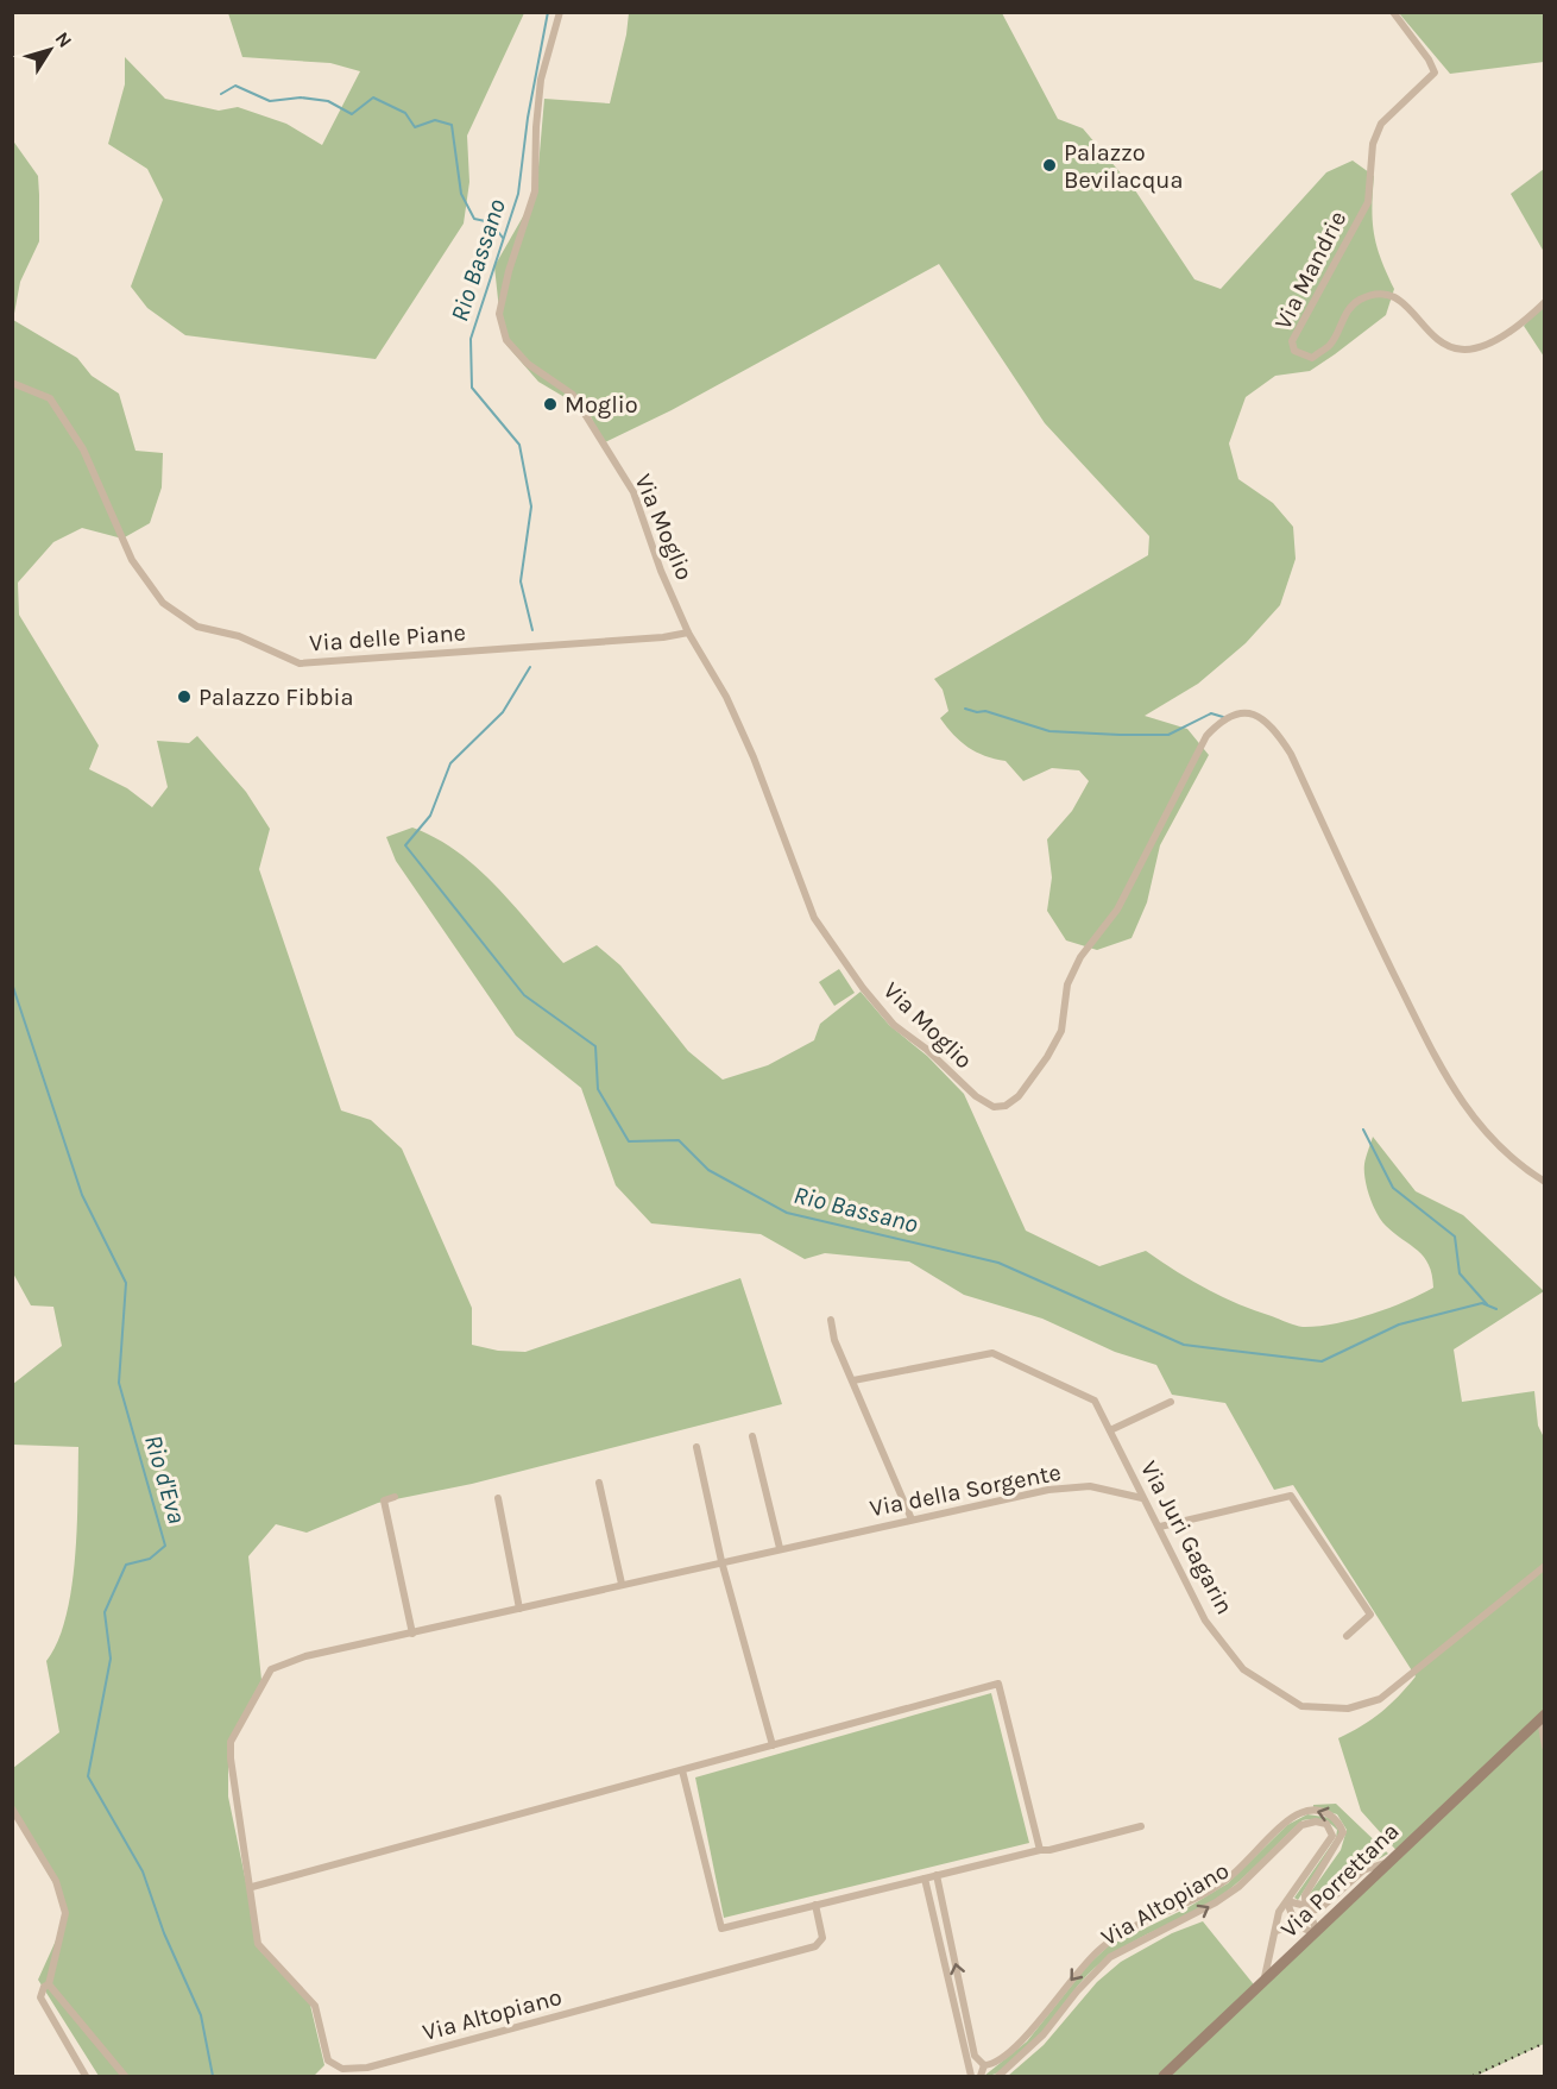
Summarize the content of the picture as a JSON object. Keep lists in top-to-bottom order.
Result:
{
  "streets": {
    "main road": ["Via Porrettana"],
    "street": [
      "Via Mandrie",
      "Via Moglio",
      "Via delle Piane",
      "Via della Sorgente",
      "Via Juri Gagarin",
      "Via Altopiano"
    ]
  },
  "crossings": [
    ["Via Moglio", "Via delle Piane"],
    ["Via della Sorgente", "Via Juri Gagarin"],
    ["Via della Sorgente", "Via Altopiano"],
    ["Via Porrettana", "Via Altopiano"]
  ],
  "water": ["Rio Bassano", "Rio d'Eva"],
  "places": ["Palazzo Bevilacqua", "Moglio", "Palazzo Fibbia"],
  "north": "top right"
}
